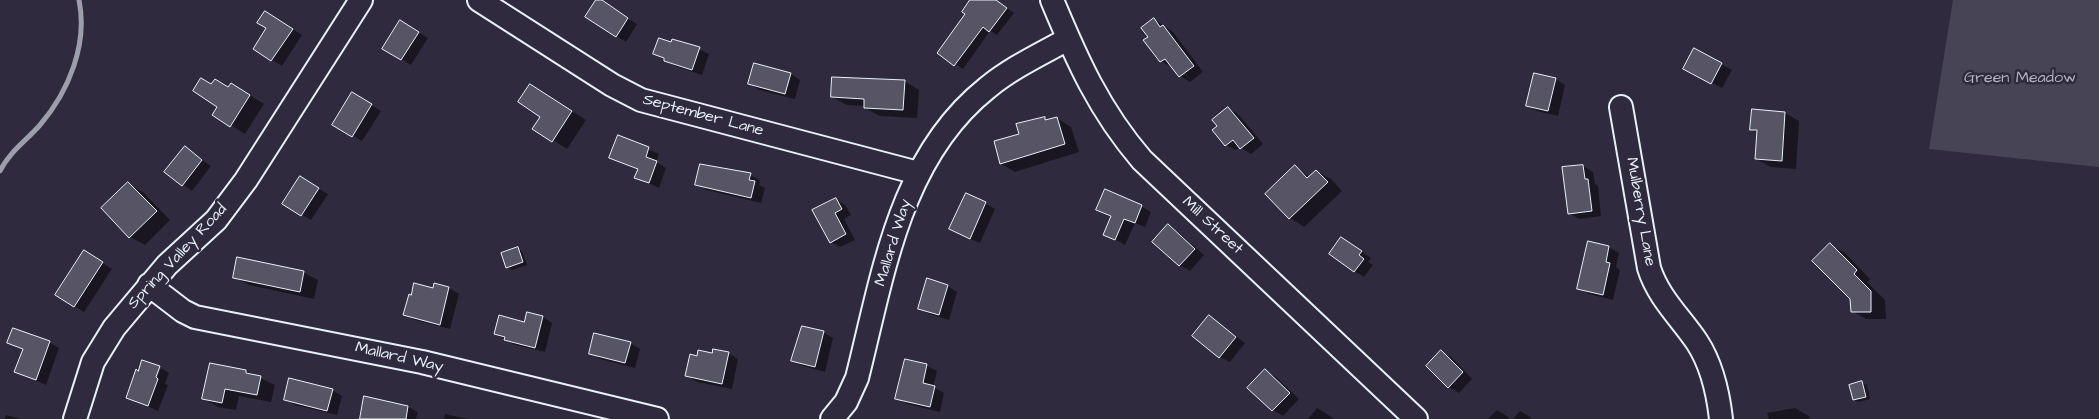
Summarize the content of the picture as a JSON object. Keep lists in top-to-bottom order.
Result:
{
  "streets": {
    "street": [
      "September Lane",
      "Mulberry Lane",
      "Mill Street",
      "Mallard Way",
      "Spring Valley Road"
    ]
  },
  "crossings": [
    ["September Lane", "Mallard Way"],
    ["Mill Street", "Mallard Way"],
    ["Mallard Way", "Spring Valley Road"]
  ],
  "parks": ["Green Meadow"]
}
